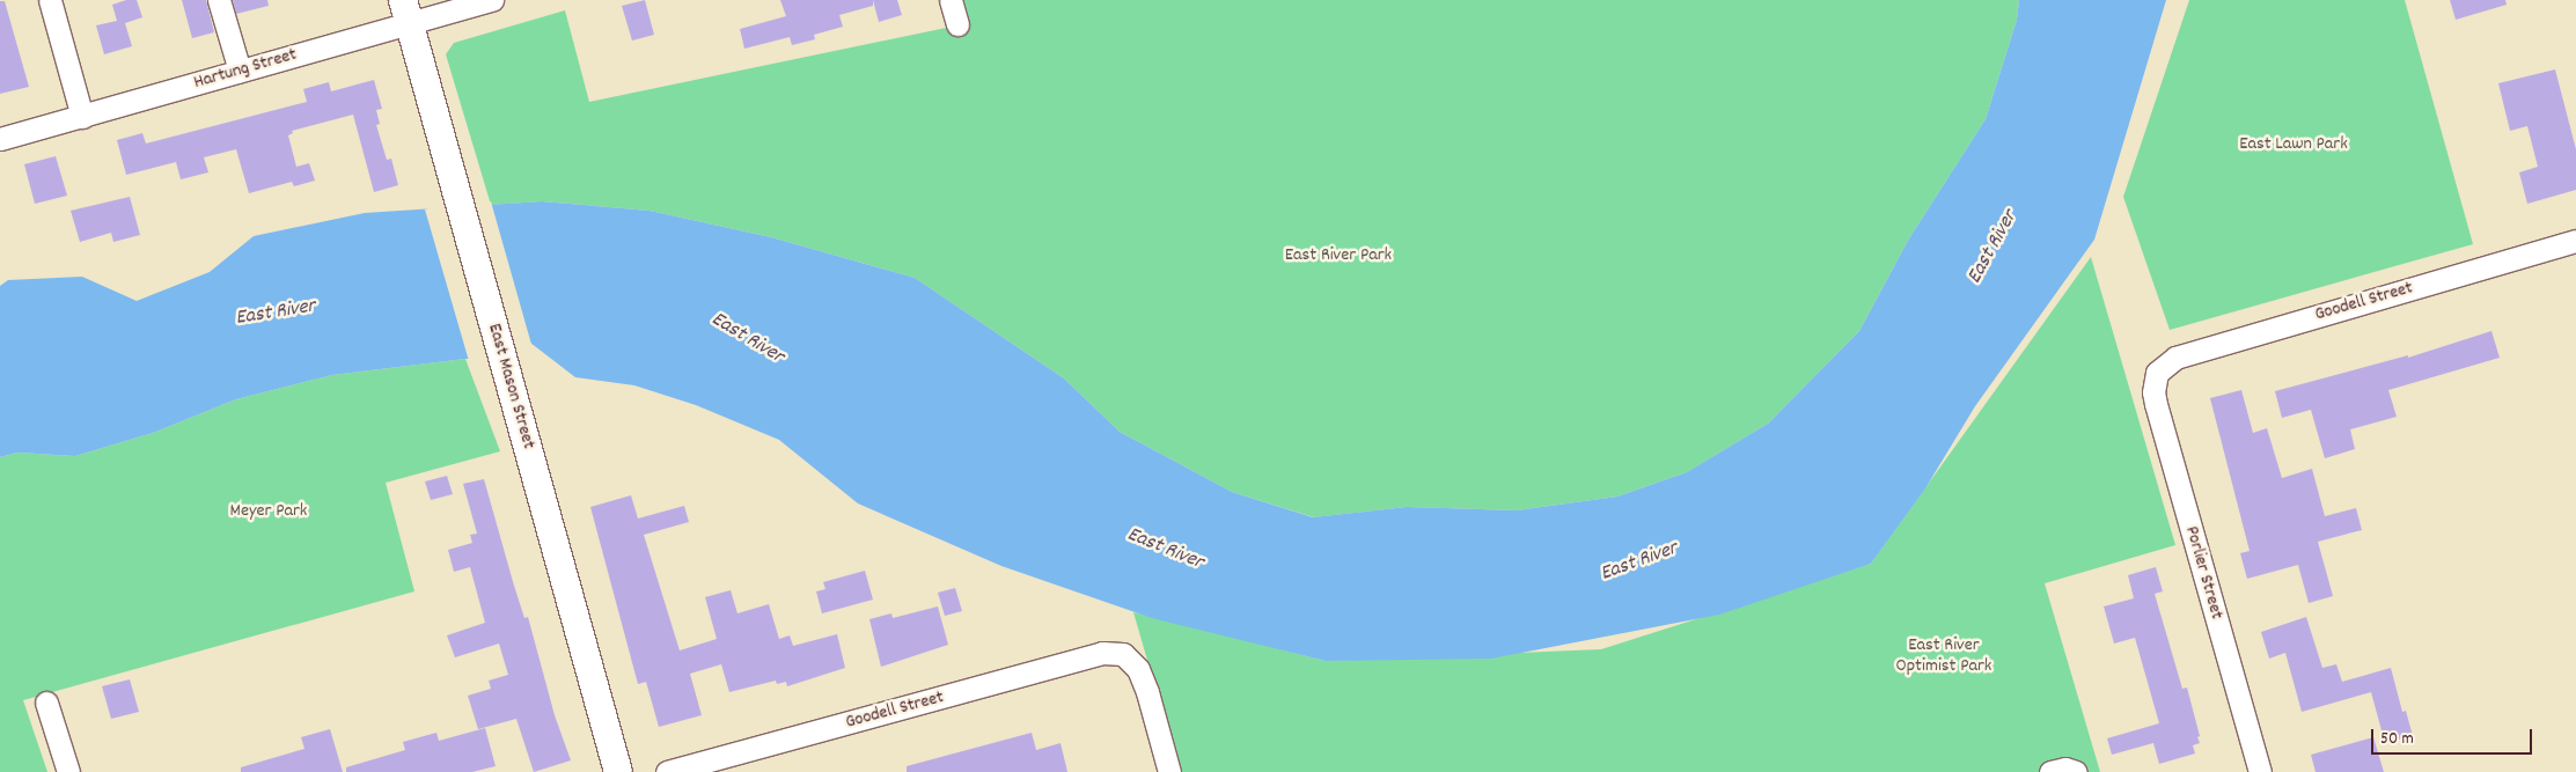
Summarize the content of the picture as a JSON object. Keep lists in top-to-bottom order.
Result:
{
  "streets": {
    "main road": ["East Mason Street"],
    "street": ["Hartung Street", "Goodell Street", "Porlier Street"]
  },
  "crossings": [
    ["Hartung Street", "East Mason Street"],
    ["Goodell Street", "Porlier Street"]
  ],
  "water": ["East River"],
  "parks": [
    "East Lawn Park",
    "East River Park",
    "Meyer Park",
    "East River Optimist Park"
  ],
  "scale_bar": "50 m"
}
